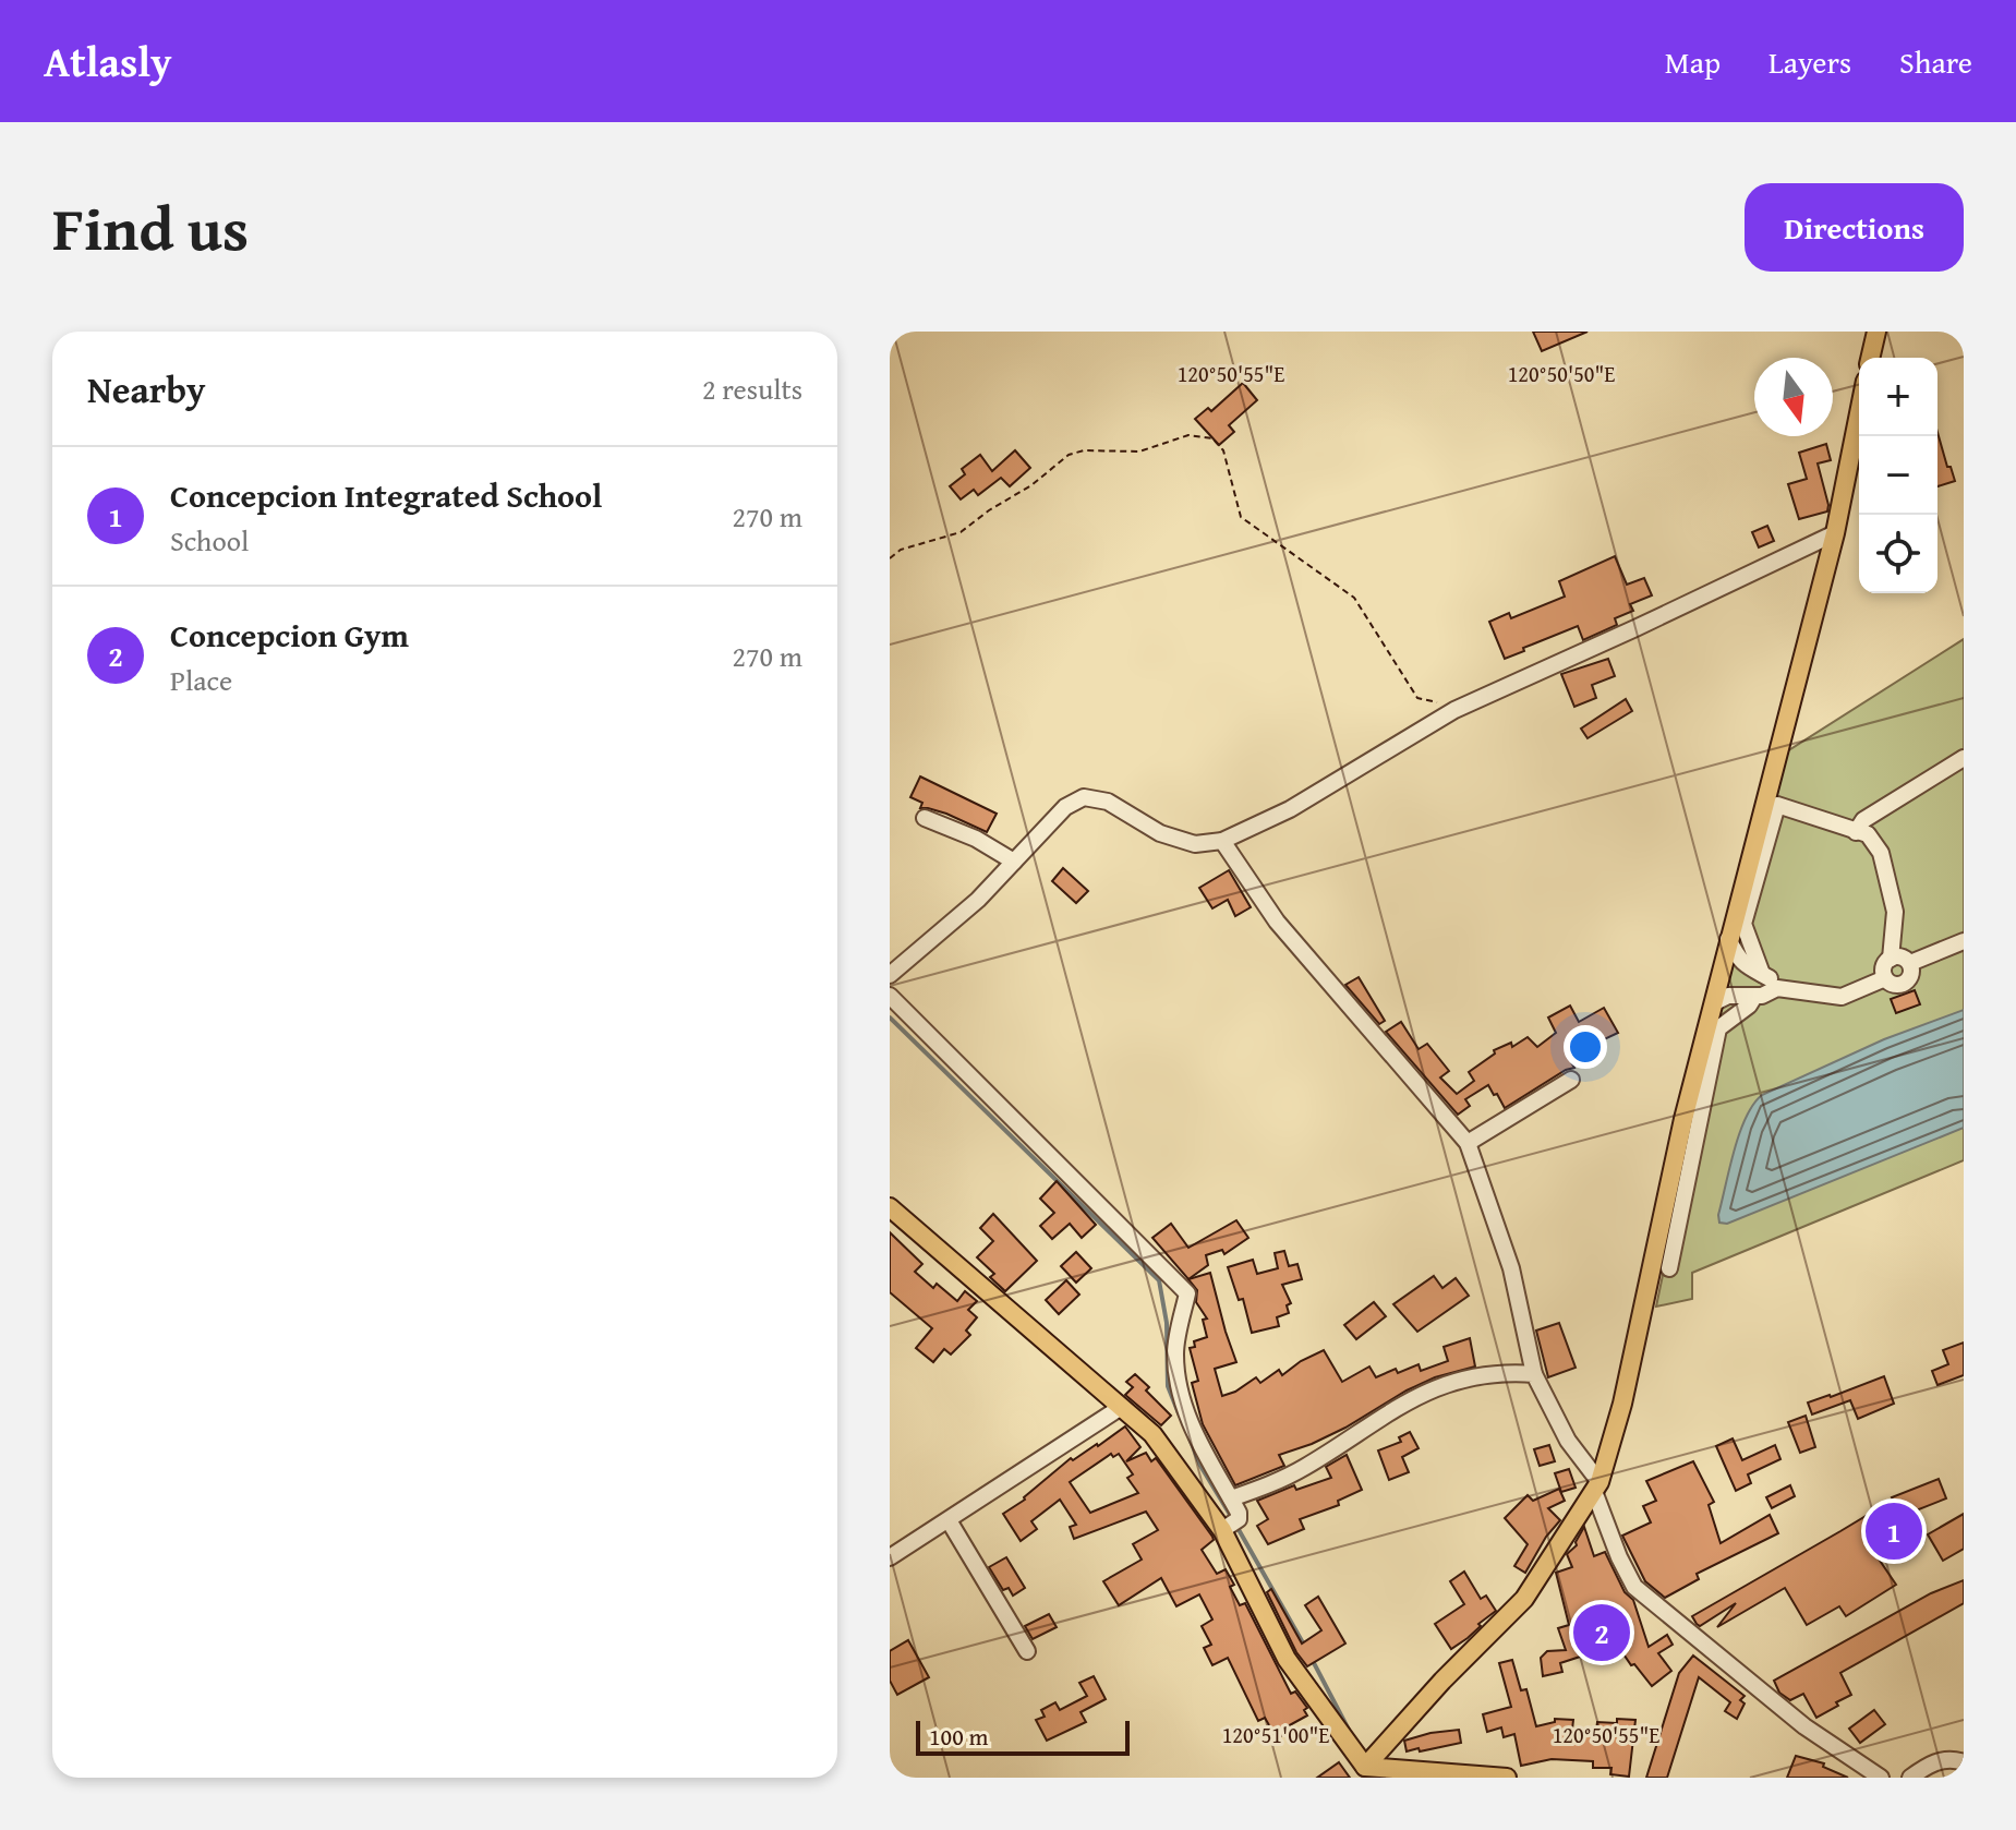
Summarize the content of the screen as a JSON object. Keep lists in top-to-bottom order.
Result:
{
  "scale_bar": "100 m",
  "north": "bottom",
  "page": {
    "header": "Atlasly",
    "nav": ["Map", "Layers", "Share"],
    "title": "Find us",
    "buttons": "Directions",
    "heading": ["Nearby", "2 results"],
    "map_buttons": ["+", "−"],
    "list": [
      {
        "mark": "1",
        "name": "Concepcion Integrated School",
        "note": "School",
        "value": "270 m"
      },
      {
        "mark": "2",
        "name": "Concepcion Gym",
        "note": "Place",
        "value": "270 m"
      }
    ],
    "pins": ["1", "2"],
    "scale": "100 m"
  },
  "coordinates": ["120°50'55\"E", "120°50'50\"E", "120°51'00\"E"]
}
